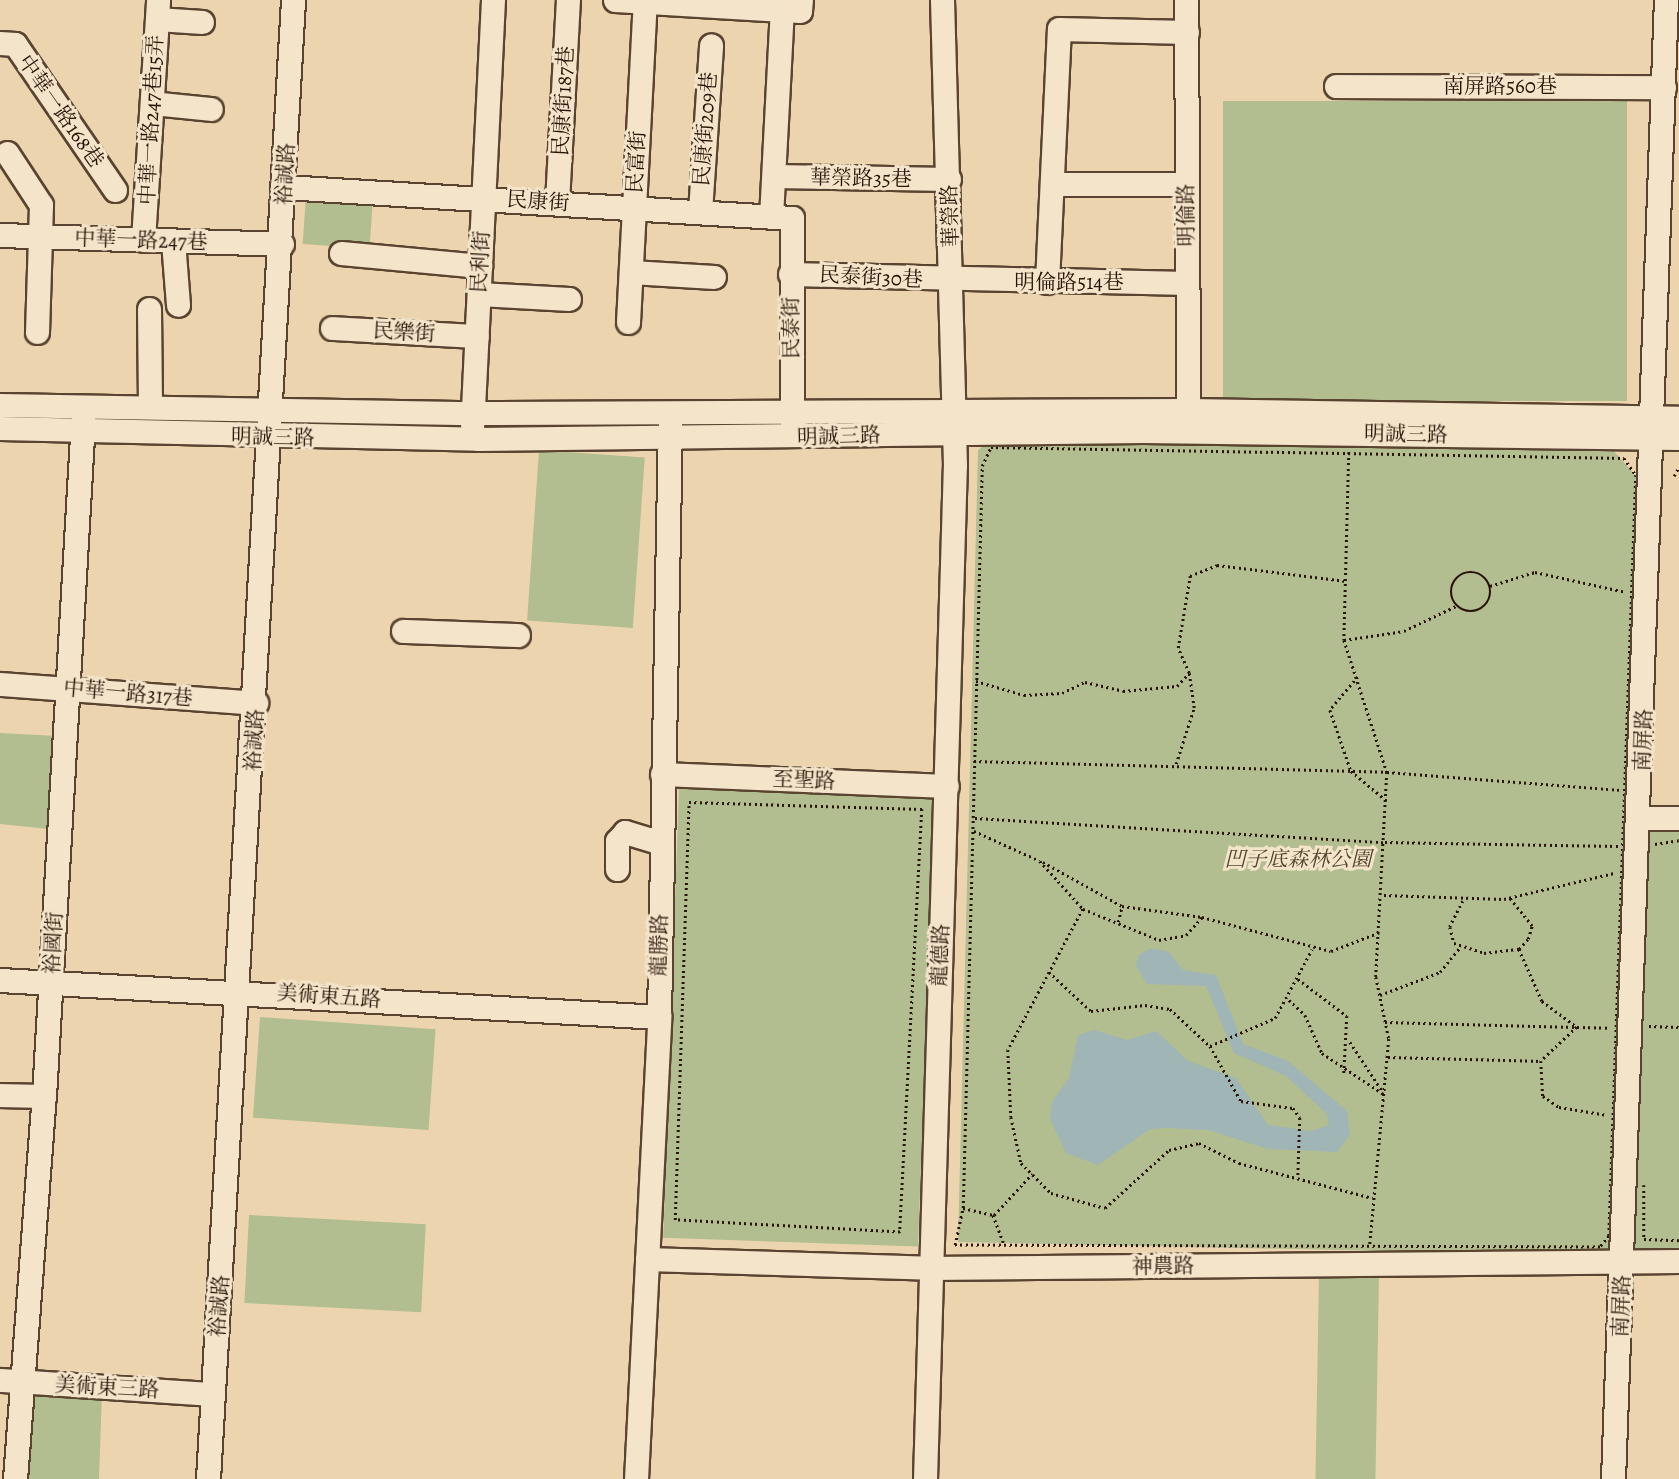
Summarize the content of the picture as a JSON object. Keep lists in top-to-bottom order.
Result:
{
  "streets": {
    "street": [
      "南屏路560巷",
      "民康街187巷",
      "中華一路168巷",
      "中華一路247巷15弄",
      "民康街209巷",
      "民富街",
      "裕誠路",
      "華榮路35巷",
      "民康街",
      "明倫路",
      "華榮路",
      "中華一路247巷",
      "民利街",
      "民泰街30巷",
      "明倫路514巷",
      "民泰街",
      "民樂街",
      "明誠三路",
      "中華一路317巷",
      "南屏路",
      "至聖路",
      "裕國街",
      "龍勝路",
      "龍德路",
      "美術東五路",
      "神農路",
      "美術東三路"
    ]
  },
  "crossings": [
    ["南屏路560巷", "南屏路"],
    ["民康街187巷", "民康街"],
    ["中華一路247巷15弄", "中華一路247巷"],
    ["民康街209巷", "民康街"],
    ["民富街", "民康街"],
    ["裕誠路", "民康街"],
    ["裕誠路", "中華一路247巷"],
    ["裕誠路", "明誠三路"],
    ["裕誠路", "中華一路317巷"],
    ["裕誠路", "美術東五路"],
    ["裕誠路", "美術東三路"],
    ["華榮路35巷", "華榮路"],
    ["華榮路35巷", "民泰街"],
    ["民康街", "民利街"],
    ["民康街", "民泰街"],
    ["明倫路", "明倫路514巷"],
    ["明倫路", "明誠三路"],
    ["華榮路", "民泰街30巷"],
    ["華榮路", "明倫路514巷"],
    ["華榮路", "明誠三路"],
    ["華榮路", "龍德路"],
    ["民利街", "民樂街"],
    ["民利街", "明誠三路"],
    ["民泰街30巷", "明倫路514巷"],
    ["民泰街30巷", "民泰街"],
    ["民泰街", "明誠三路"],
    ["明誠三路", "南屏路"],
    ["明誠三路", "裕國街"],
    ["明誠三路", "龍勝路"],
    ["明誠三路", "龍德路"],
    ["中華一路317巷", "裕國街"],
    ["南屏路", "神農路"],
    ["至聖路", "龍勝路"],
    ["至聖路", "龍德路"],
    ["裕國街", "美術東五路"],
    ["裕國街", "美術東三路"],
    ["龍勝路", "美術東五路"],
    ["龍勝路", "神農路"],
    ["龍德路", "神農路"]
  ],
  "parks": ["凹子底森林公園"]
}
